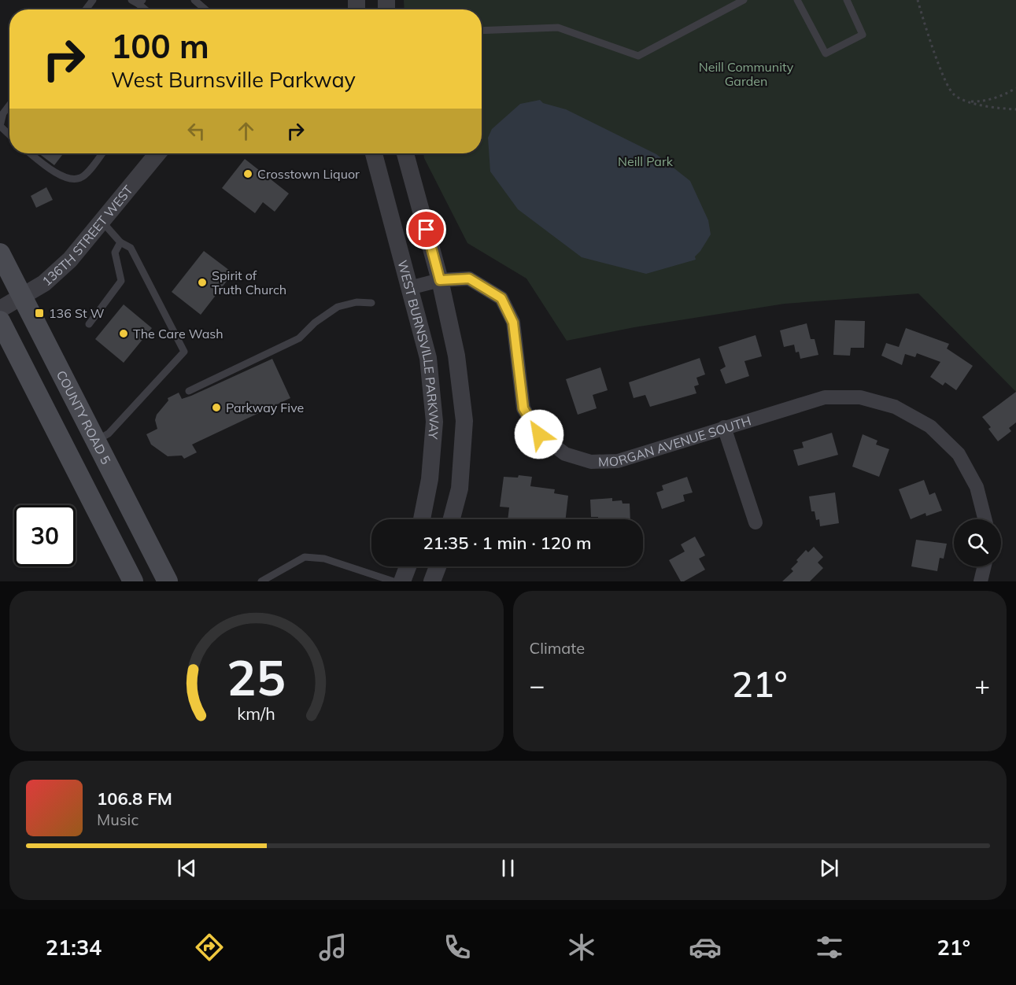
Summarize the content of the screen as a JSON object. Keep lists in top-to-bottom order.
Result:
{
  "streets": {
    "main road": ["COUNTY ROAD 5"],
    "street": ["136TH STREET WEST", "WEST BURNSVILLE PARKWAY", "MORGAN AVENUE SOUTH"]
  },
  "crossings": [
    ["136TH STREET WEST", "COUNTY ROAD 5"],
    ["WEST BURNSVILLE PARKWAY", "MORGAN AVENUE SOUTH"]
  ],
  "parks": ["Neill Community Garden", "Neill Park"],
  "places": {
    "other": [
      "Crosstown Liquor",
      "Spirit of Truth Church",
      "The Care Wash",
      "Parkway Five"
    ],
    "transit": ["136 St W"]
  },
  "page": {
    "turn": ["100 m", "West Burnsville Parkway"],
    "limit": "30",
    "trip": "21:35 · 1 min · 120 m",
    "tile": "Climate",
    "heat": ["−", "21°", "+"],
    "song": ["106.8 FM", "Music"],
    "tabs": ["21:34", "21°"],
    "gauge": ["25", "km/h"]
  }
}
